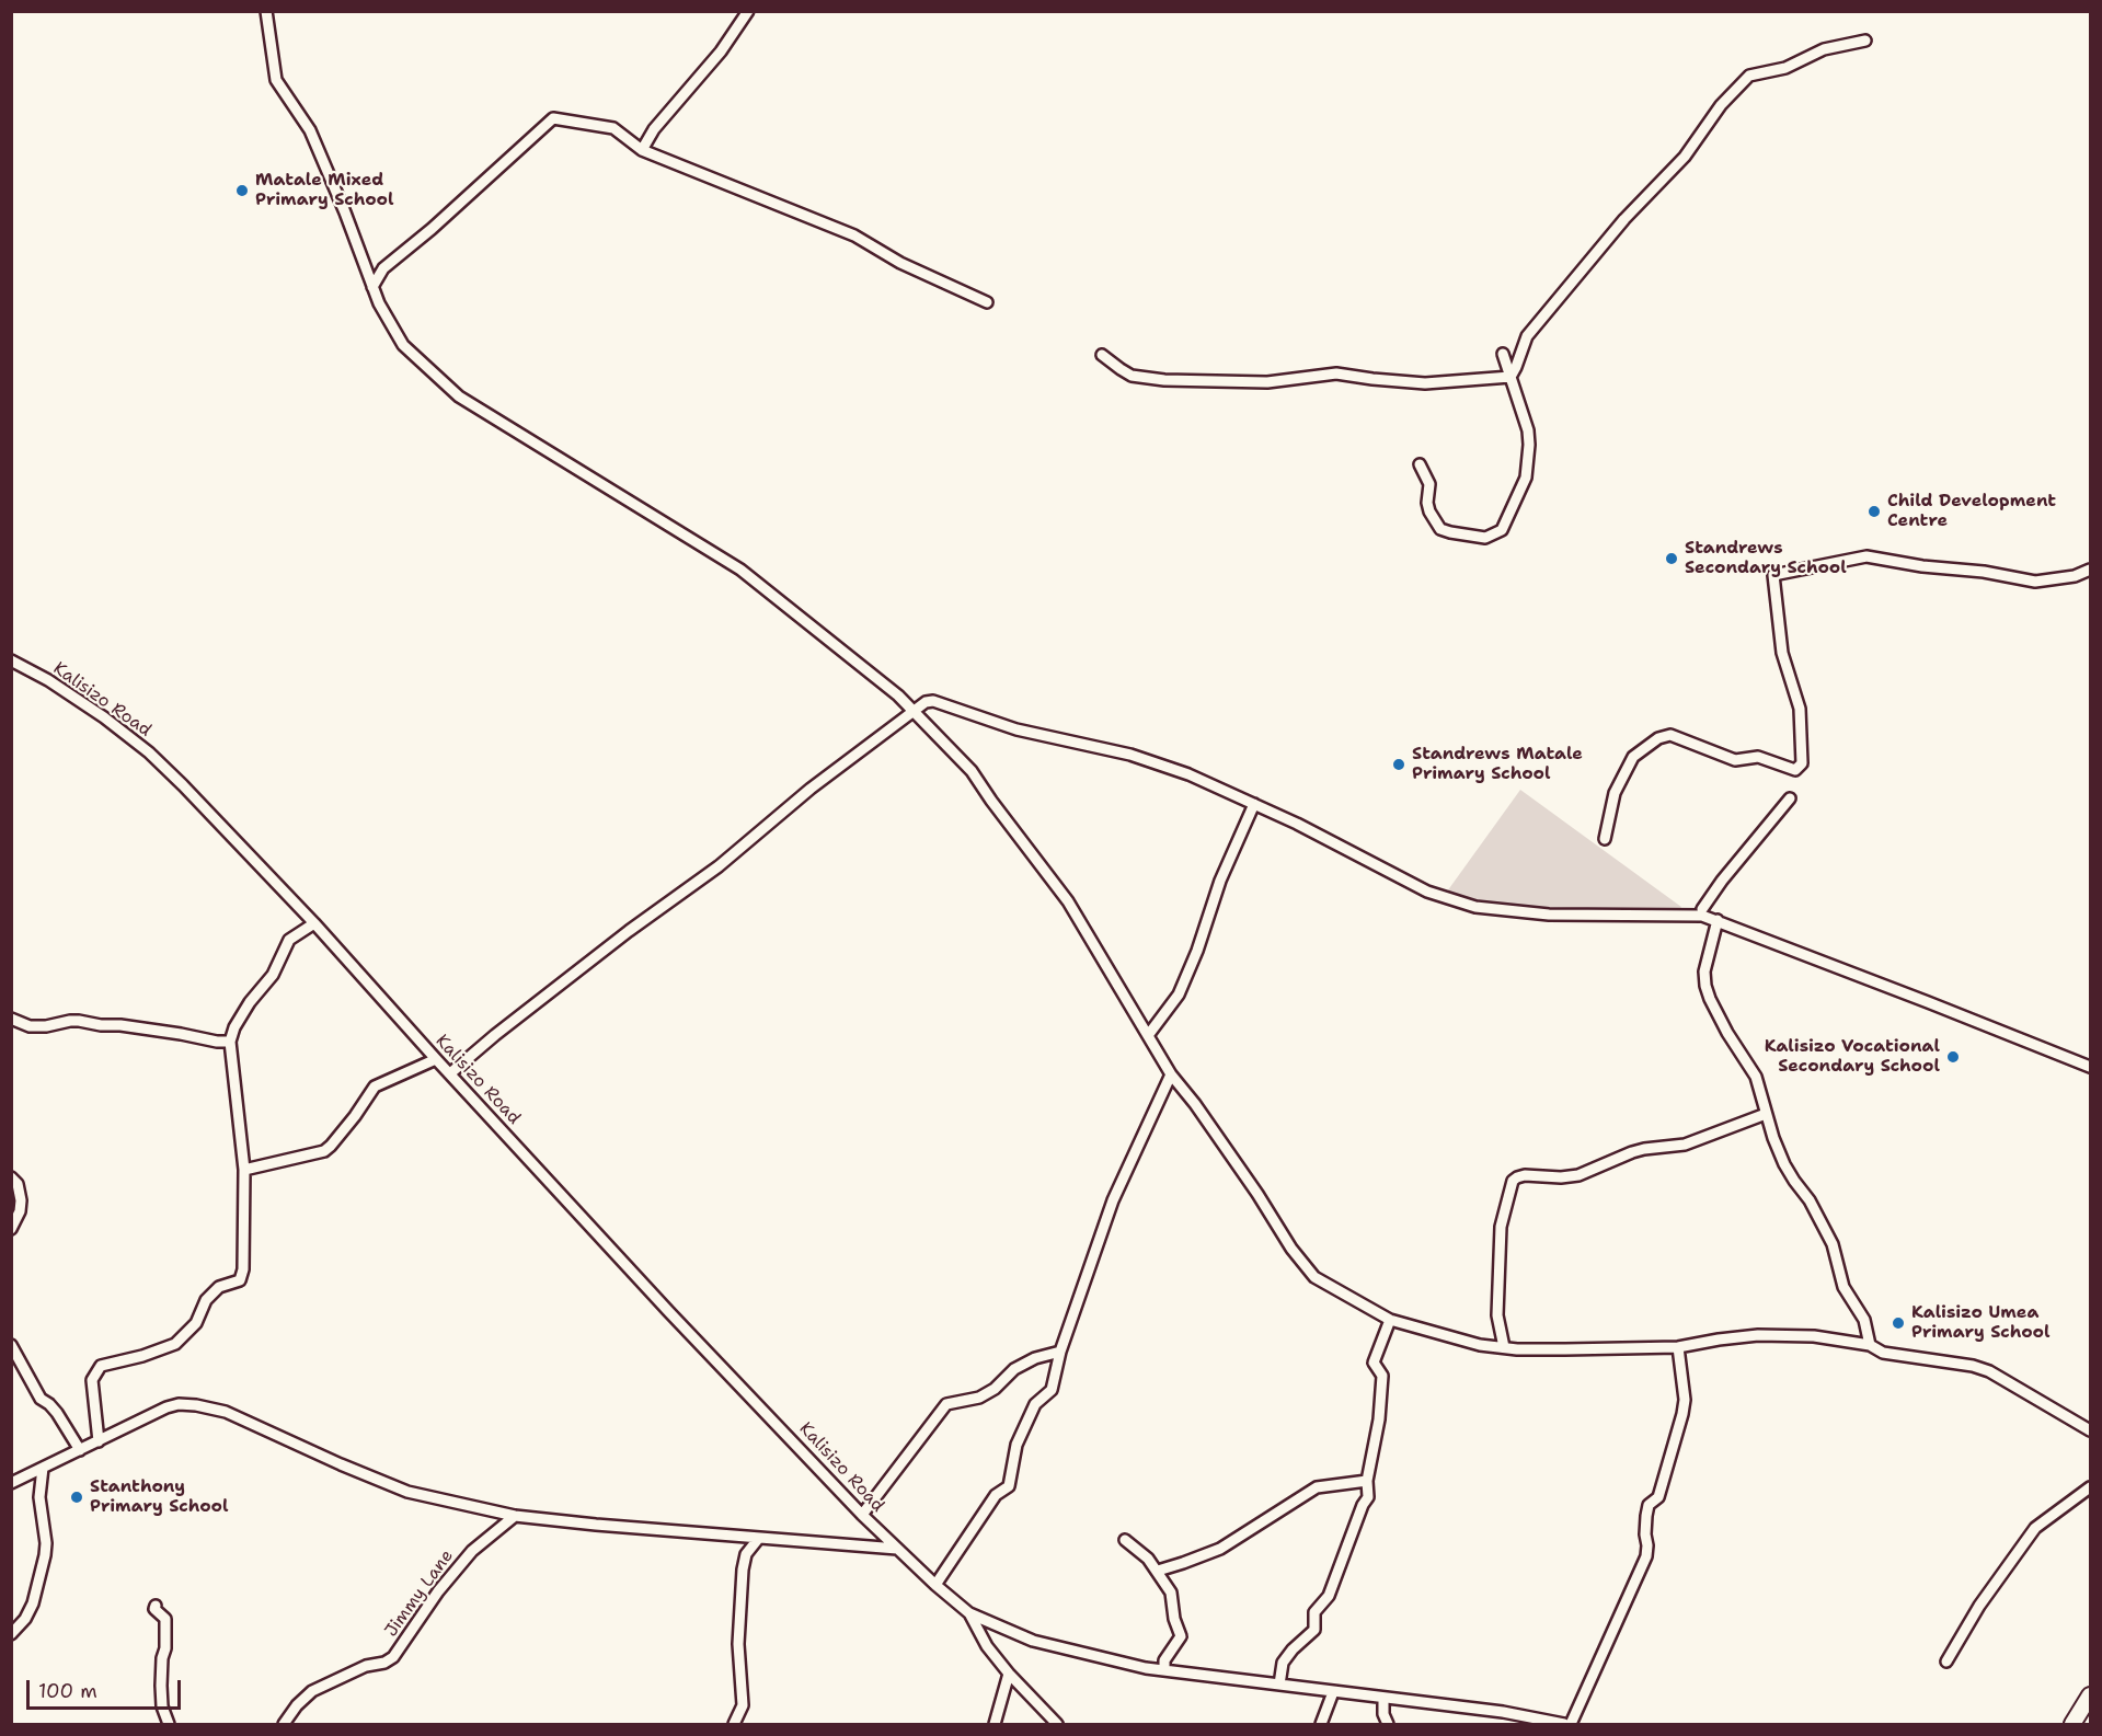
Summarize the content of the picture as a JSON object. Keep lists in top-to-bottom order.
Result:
{
  "streets": {
    "street": ["Kalisizo Road", "Jimmy Lane"]
  },
  "places": [
    "Matale Mixed Primary School",
    "Child Development Centre",
    "Standrews Secondary School",
    "Standrews Matale Primary School",
    "Kalisizo Vocational Secondary School",
    "Kalisizo Umea Primary School",
    "Stanthony Primary School"
  ],
  "scale_bar": "100 m"
}
